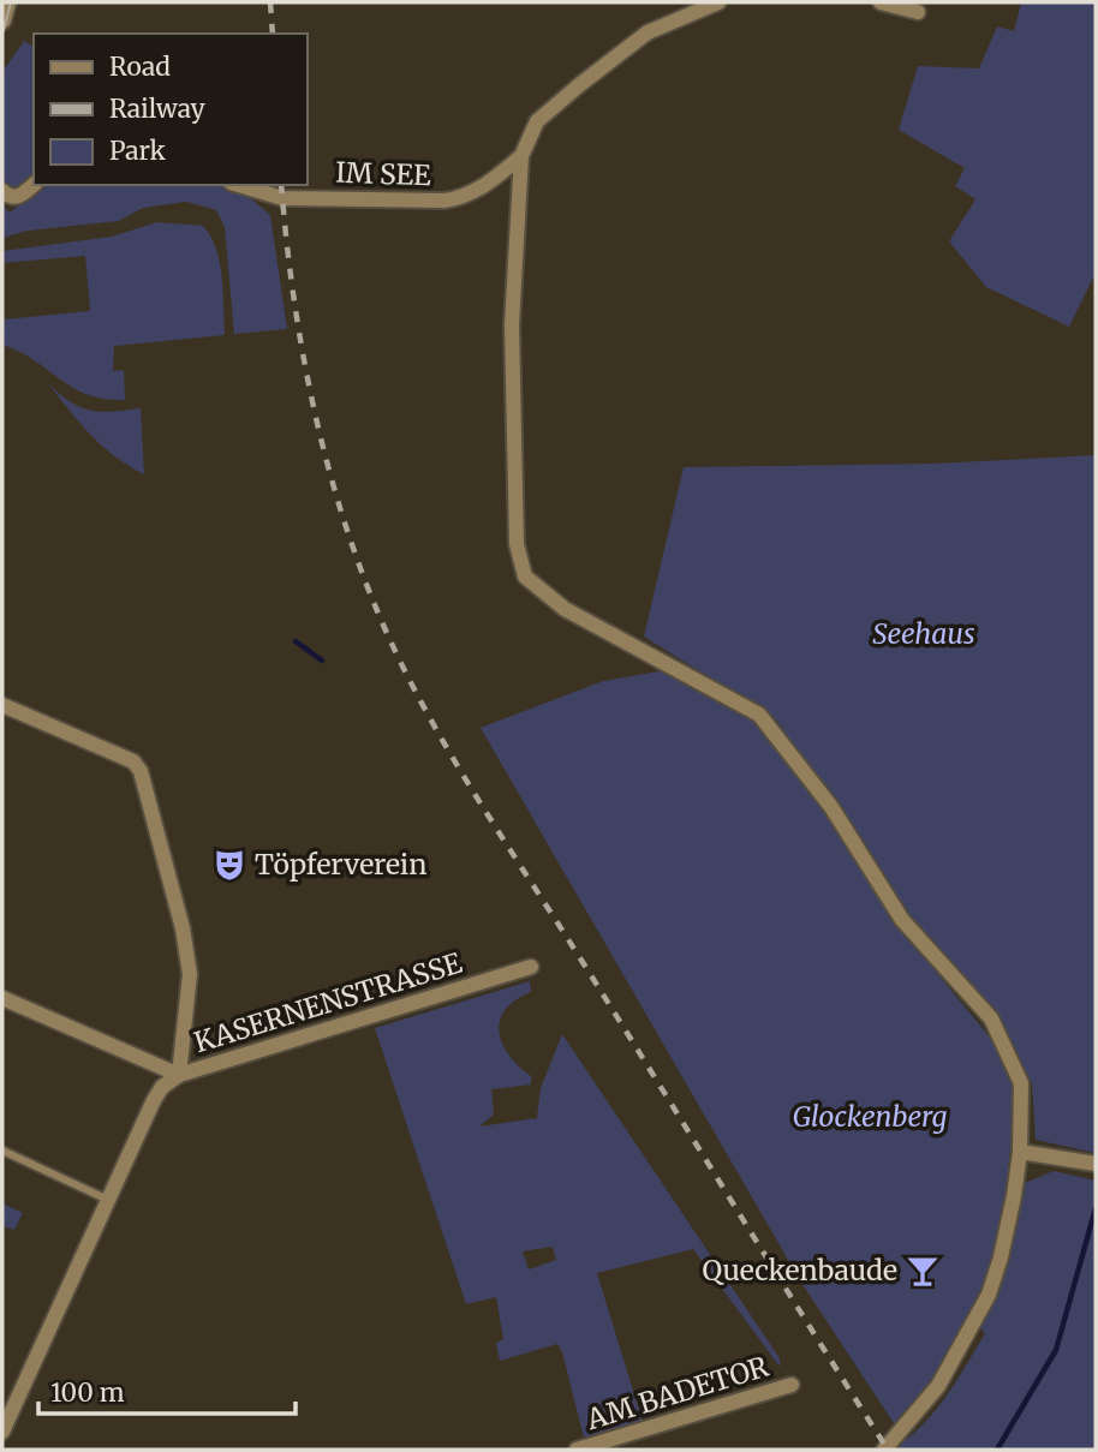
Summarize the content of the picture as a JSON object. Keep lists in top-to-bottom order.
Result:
{
  "streets": {
    "street": ["IM SEE", "KASERNENSTRASSE", "AM BADETOR"]
  },
  "parks": ["Seehaus", "Glockenberg"],
  "places": {
    "theatre": ["Töpferverein"],
    "bar": ["Queckenbaude"]
  },
  "legend": ["Road", "Railway", "Park"],
  "scale_bar": "100 m"
}
